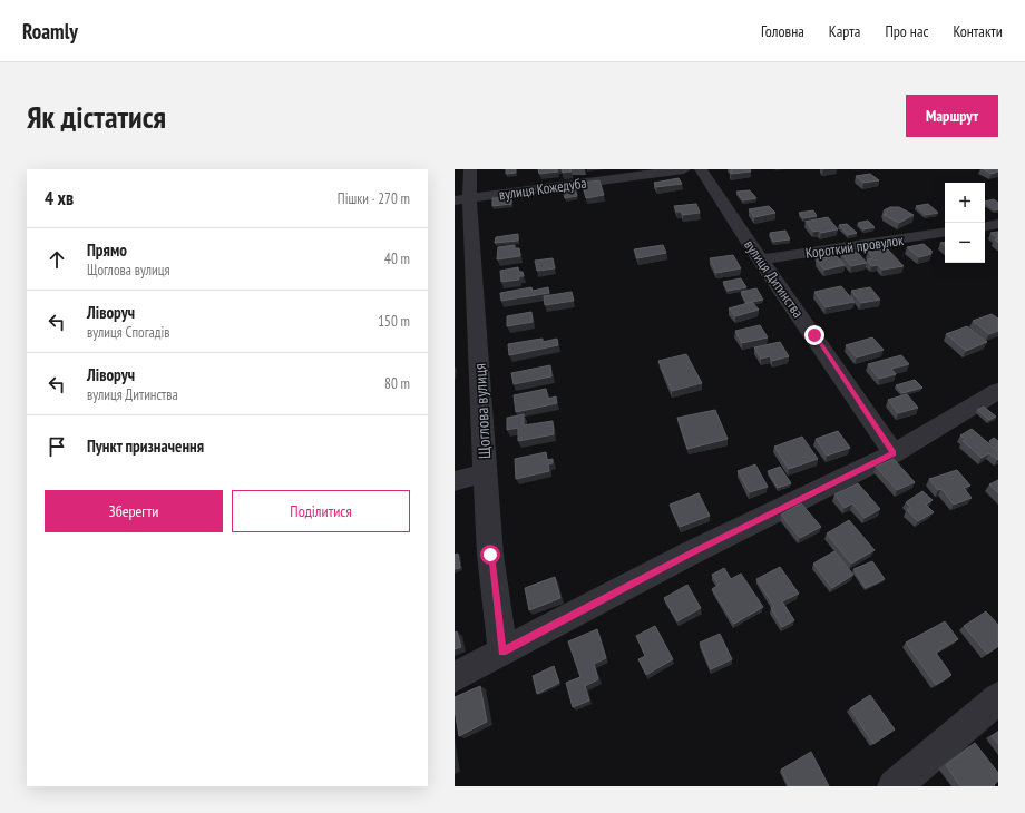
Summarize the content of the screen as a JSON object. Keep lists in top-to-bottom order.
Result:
{
  "streets": {
    "street": [
      "вулиця Кожедуба",
      "Короткий провулок",
      "вулиця Дитинства",
      "Щоглова вулиця"
    ]
  },
  "crossings": [
    ["вулиця Кожедуба", "Щоглова вулиця"],
    ["Короткий провулок", "вулиця Дитинства"]
  ],
  "page": {
    "header": "Roamly",
    "nav": [
      "Головна",
      "Карта",
      "Про нас",
      "Контакти"
    ],
    "buttons": [
      "Маршрут",
      ["Зберегти", "Поділитися"]
    ],
    "title": "Як дістатися",
    "heading": ["4 хв", "Пішки · 270 m"],
    "map_buttons": ["+", "−"],
    "list": [
      ["Прямо", "Щоглова вулиця", "40 m"],
      ["Ліворуч", "вулиця Спогадів", "150 m"],
      ["Ліворуч", "вулиця Дитинства", "80 m"],
      "Пункт призначення"
    ]
  }
}
